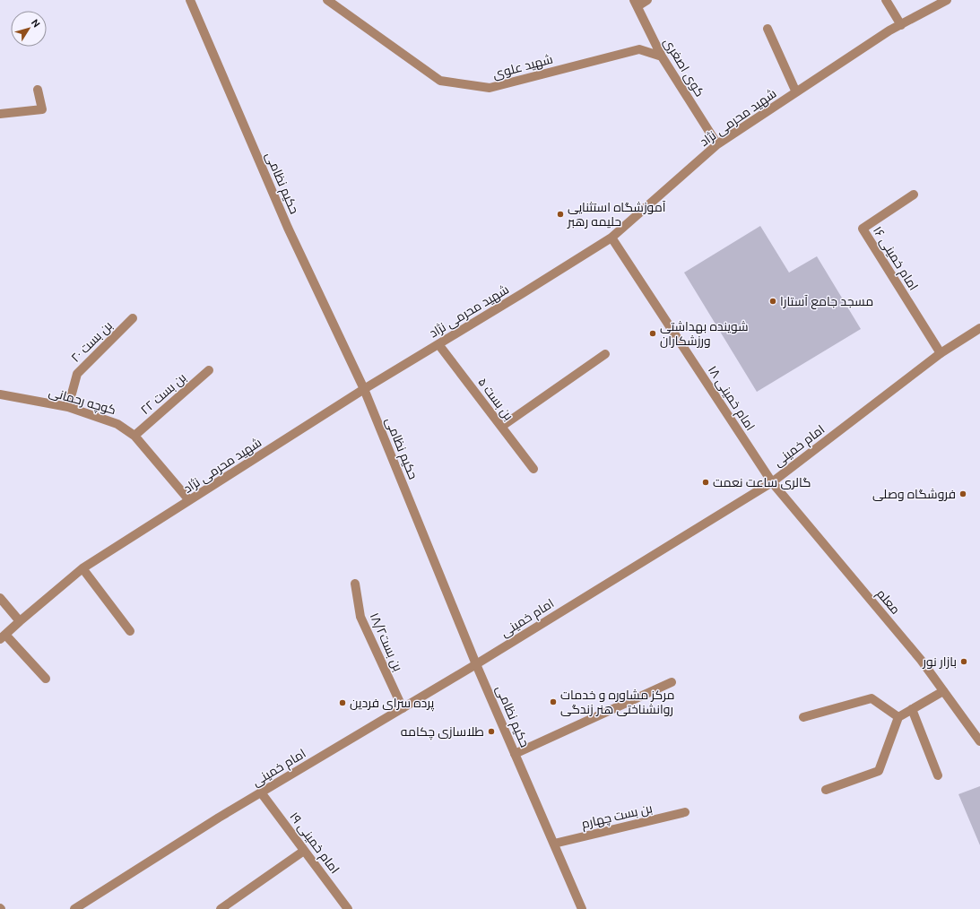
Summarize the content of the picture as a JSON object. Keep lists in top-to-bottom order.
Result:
{
  "streets": {
    "street": [
      "شهید علوی",
      "کوی اصغری",
      "شهید محرمی نژاد",
      "حکیم نظامی",
      "امام خمینی ۱۶",
      "بن بست ۲۰",
      "بن بست ۲۲",
      "امام خمینی ۱۸",
      "بن بست ۵",
      "کوچه رحمانی",
      "امام خمینی",
      "معلم",
      "بن بست۱۸/۲",
      "بن بست چهارم",
      "امام خمینی ۱۹"
    ]
  },
  "crossings": [
    ["شهید علوی", "کوی اصغری"],
    ["کوی اصغری", "شهید محرمی نژاد"],
    ["شهید محرمی نژاد", "حکیم نظامی"],
    ["شهید محرمی نژاد", "امام خمینی ۱۸"],
    ["شهید محرمی نژاد", "بن بست ۵"],
    ["شهید محرمی نژاد", "کوچه رحمانی"],
    ["حکیم نظامی", "امام خمینی"],
    ["حکیم نظامی", "بن بست چهارم"],
    ["امام خمینی ۱۶", "امام خمینی"],
    ["بن بست ۲۰", "کوچه رحمانی"],
    ["بن بست ۲۲", "کوچه رحمانی"],
    ["امام خمینی ۱۸", "امام خمینی"],
    ["امام خمینی ۱۸", "معلم"],
    ["امام خمینی", "معلم"],
    ["امام خمینی", "بن بست۱۸/۲"],
    ["امام خمینی", "امام خمینی ۱۹"]
  ],
  "places": [
    "آموزشگاه استثنایی حلیمه رهبر",
    "مسجد جامع آستارا",
    "شوینده بهداشتی ورزشکاران",
    "گالری ساعت نعمت",
    "فروشگاه وصلی",
    "بازار نور",
    "مرکز مشاوره و خدمات روانشناختی هنر زندگی",
    "پرده سرای فردین",
    "طلاسازی چکامه"
  ],
  "north": "top right"
}
